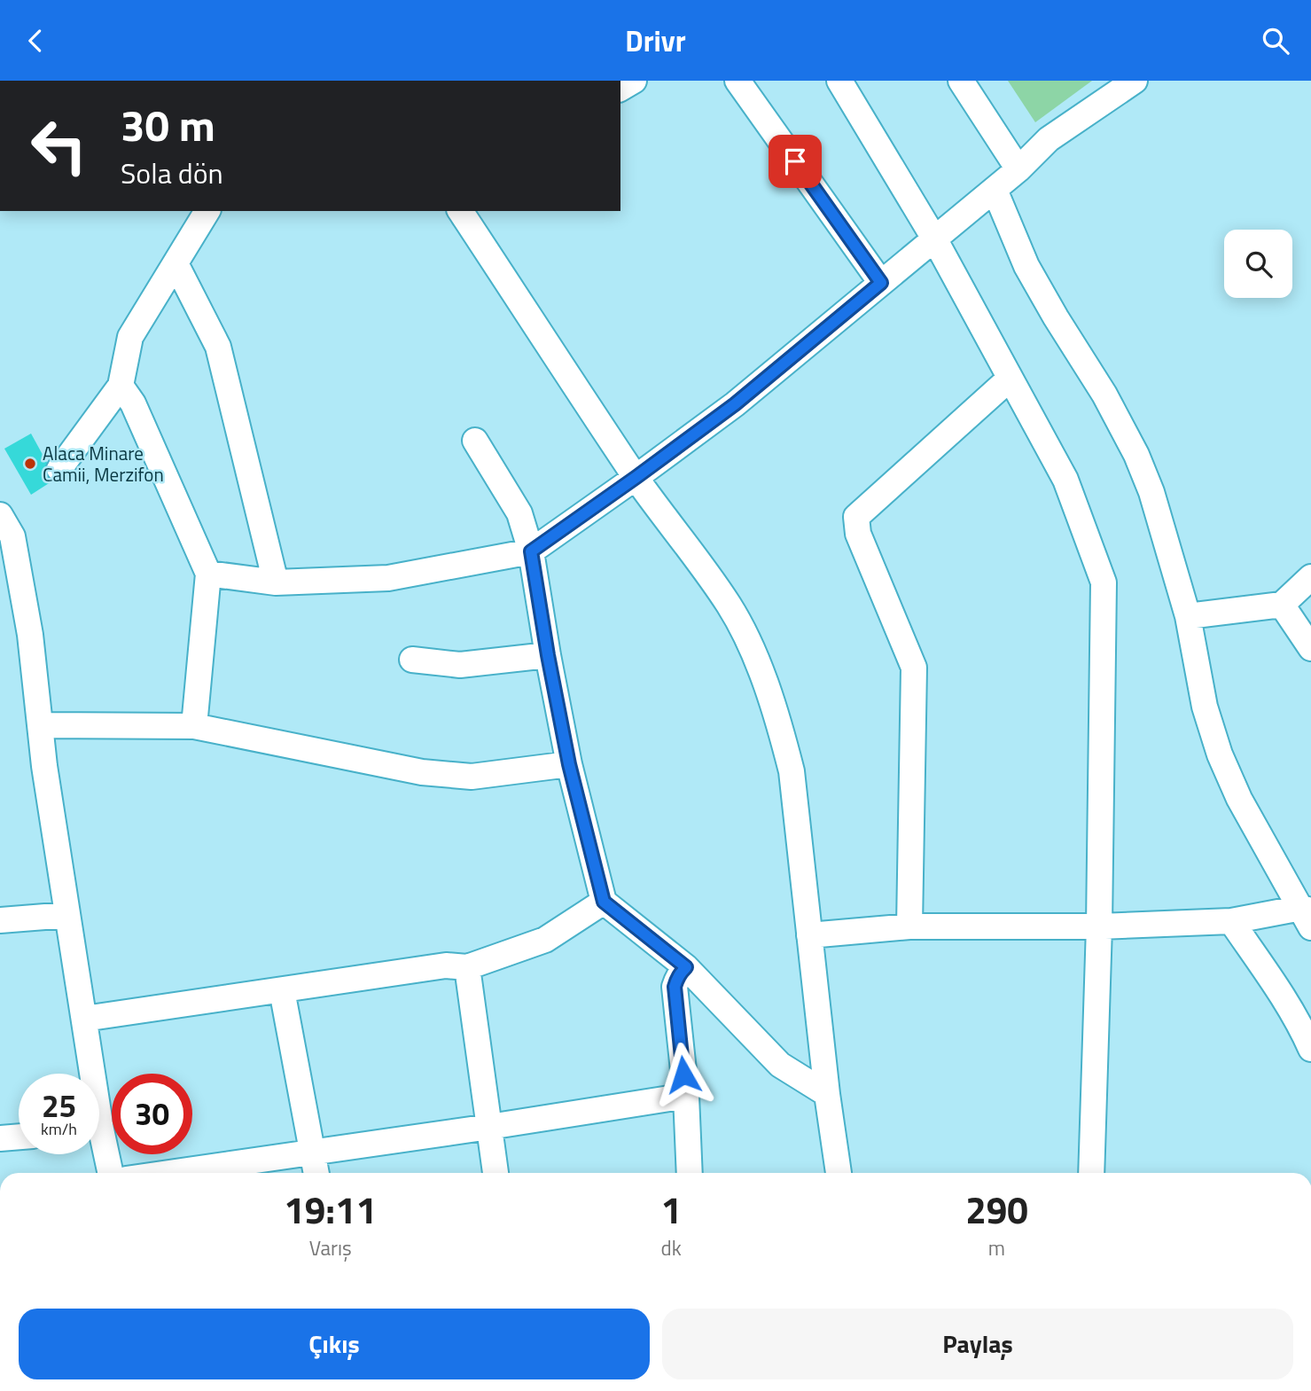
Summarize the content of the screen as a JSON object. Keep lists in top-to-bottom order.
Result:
{
  "places": ["Alaca Minare Camii, Merzifon"],
  "page": {
    "header": "Drivr",
    "turn": ["30 m", "Sola dön"],
    "speed": "25 km/h",
    "limit": "30",
    "eta": [
      "19:11",
      "Varış",
      "1",
      "dk",
      "290",
      "m"
    ],
    "buttons": ["Çıkış", "Paylaş"]
  }
}
